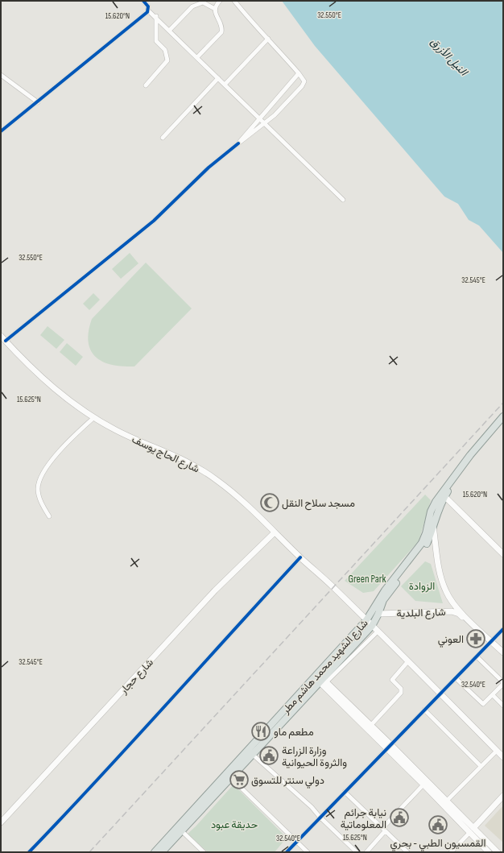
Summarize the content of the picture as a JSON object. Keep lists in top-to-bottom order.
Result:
{
  "streets": {
    "main road": ["شارع الشهيد محمد هاشم مطر"],
    "street": ["شارع الحاج يوسف", "شارع البلدية", "شارع حجار"]
  },
  "crossings": [
    ["شارع الحاج يوسف", "شارع الشهيد محمد هاشم مطر"],
    ["شارع الحاج يوسف", "شارع حجار"],
    ["شارع البلدية", "شارع الشهيد محمد هاشم مطر"]
  ],
  "water": ["النيل الأزرق"],
  "parks": ["Green Park", "الزوادة", "حديقة عبود"],
  "places": {
    "mosque": ["مسجد سلاح النقل"],
    "pharmacy": ["العوني"],
    "restaurant": ["مطعم ماو"],
    "public building": ["وزارة الزراعة والثروة الحيوانية", "نيابة جرائم المعلوماتية", "القمسيون الطبي - بحري"],
    "supermarket": ["دولي سنتر للتسوق"]
  },
  "coordinates": [
    "32.550°E",
    "15.620°N",
    "32.545°E",
    "15.625°N",
    "32.540°E"
  ]
}
